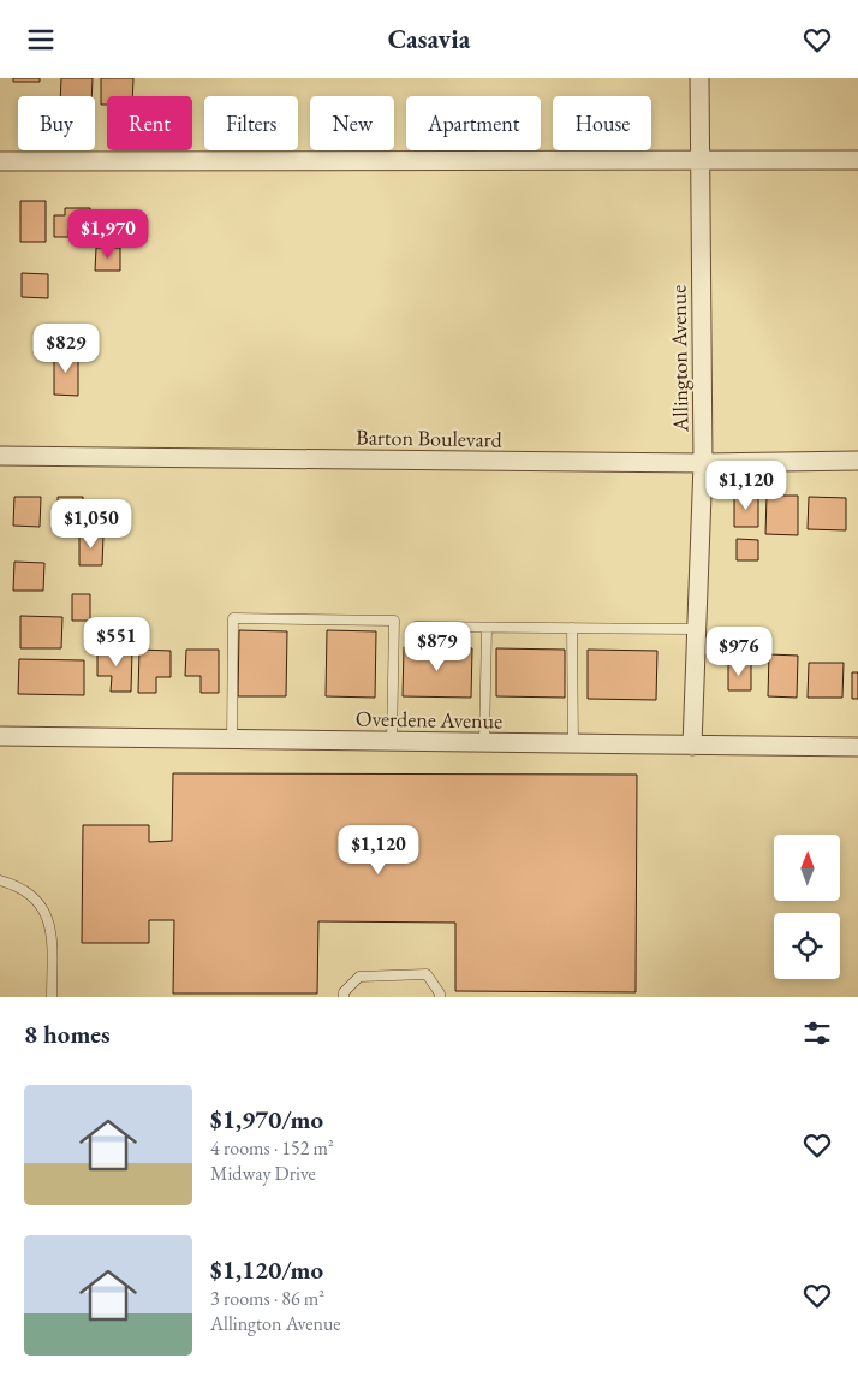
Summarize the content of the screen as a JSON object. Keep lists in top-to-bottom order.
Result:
{
  "streets": {
    "street": ["Allington Avenue", "Barton Boulevard", "Overdene Avenue"]
  },
  "crossings": [
    ["Allington Avenue", "Barton Boulevard"],
    ["Allington Avenue", "Overdene Avenue"]
  ],
  "north": "top",
  "page": {
    "header": "Casavia",
    "chip": [
      "Buy",
      "Rent",
      "Filters",
      "New",
      "Apartment",
      "House"
    ],
    "price": [
      "$1,970",
      "$829",
      "$1,120",
      "$1,050",
      "$551",
      "$879",
      "$976",
      "$1,120"
    ],
    "heading": "8 homes",
    "list": [
      {
        "name": "$1,970/mo",
        "note": "4 rooms · 152 m² · Midway Drive"
      },
      {
        "name": "$1,120/mo",
        "note": "3 rooms · 86 m² · Allington Avenue"
      }
    ]
  }
}
